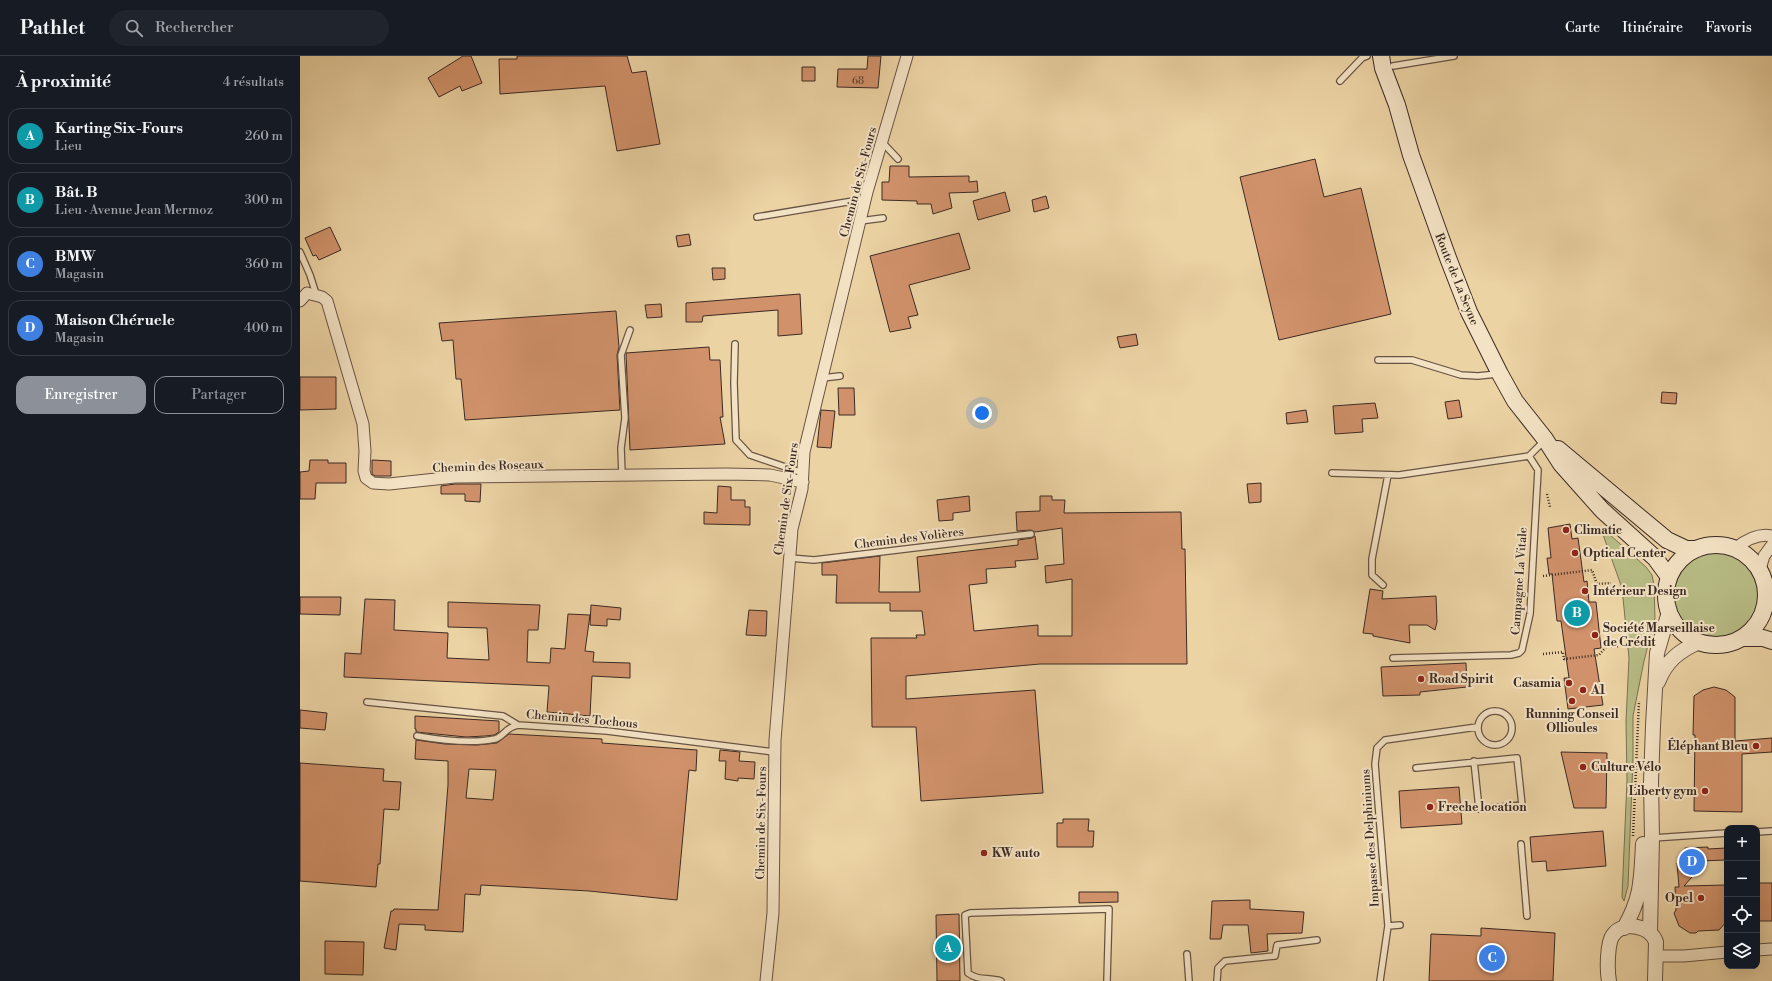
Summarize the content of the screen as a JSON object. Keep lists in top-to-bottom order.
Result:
{
  "streets": {
    "main road": ["Route de La Seyne"],
    "street": ["Chemin de Six-Fours", "Chemin des Roseaux"],
    "lane": [
      "Chemin des Volières",
      "Campagne La Vitale",
      "Chemin des Tochous",
      "Impasse des Delphiniums"
    ]
  },
  "crossings": [
    ["Chemin de Six-Fours", "Chemin des Roseaux"],
    ["Chemin de Six-Fours", "Chemin des Volières"],
    ["Chemin de Six-Fours", "Chemin des Tochous"]
  ],
  "places": [
    "Climatic",
    "Optical Center",
    "Intérieur Design",
    "Société Marseillaise de Crédit",
    "Road Spirit",
    "Casamia",
    "A1",
    "Running Conseil Ollioules",
    "Éléphant Bleu",
    "Culture Vélo",
    "Liberty gym",
    "Freche location",
    "KW auto",
    "Opel"
  ],
  "house_numbers": ["68"],
  "page": {
    "header": "Pathlet",
    "search": "Rechercher",
    "nav": ["Carte", "Itinéraire", "Favoris"],
    "heading": ["À proximité", "4 résultats"],
    "list": [
      {
        "mark": "A",
        "name": "Karting Six-Fours",
        "note": "Lieu",
        "value": "260 m"
      },
      {
        "mark": "B",
        "name": "Bât. B",
        "note": "Lieu · Avenue Jean Mermoz",
        "value": "300 m"
      },
      {
        "mark": "C",
        "name": "BMW",
        "note": "Magasin",
        "value": "360 m"
      },
      {
        "mark": "D",
        "name": "Maison Chéruele",
        "note": "Magasin",
        "value": "400 m"
      }
    ],
    "buttons": ["Enregistrer", "Partager"],
    "pins": [
      "B",
      "D",
      "A",
      "C"
    ],
    "map_buttons": ["+", "−"]
  }
}
